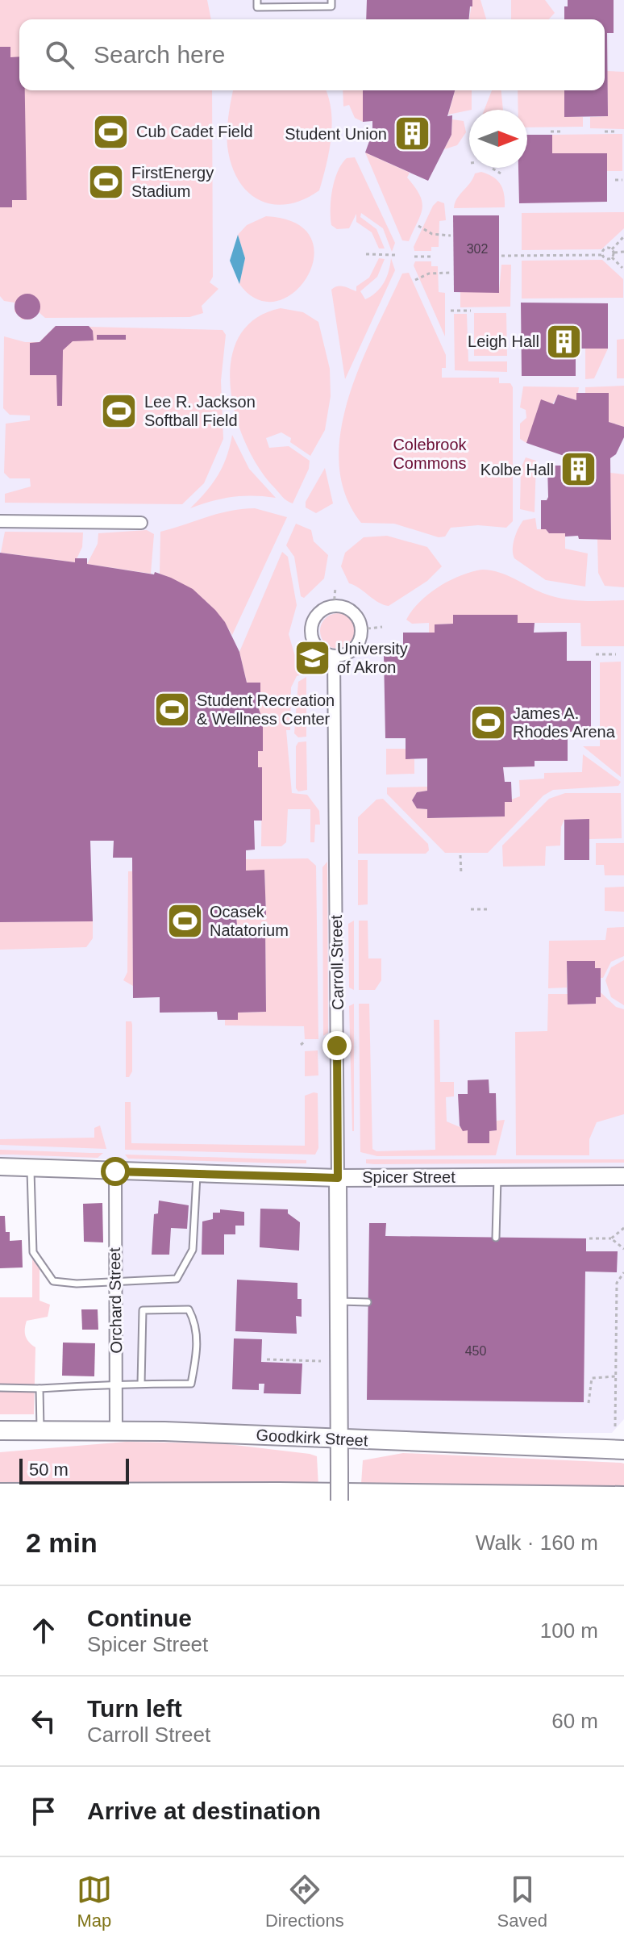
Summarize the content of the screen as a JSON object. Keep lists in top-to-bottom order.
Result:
{
  "streets": {
    "main road": ["Goodkirk Street"],
    "street": ["Carroll Street", "Spicer Street", "Orchard Street"]
  },
  "crossings": [
    ["Carroll Street", "Spicer Street"],
    ["Carroll Street", "Goodkirk Street"],
    ["Spicer Street", "Orchard Street"],
    ["Orchard Street", "Goodkirk Street"]
  ],
  "parks": ["Colebrook Commons"],
  "places": {
    "sports": [
      "Cub Cadet Field",
      "FirstEnergy Stadium",
      "Lee R. Jackson Softball Field",
      "Student Recreation & Wellness Center",
      "James A. Rhodes Arena",
      "Ocasek Natatorium"
    ],
    "building": ["Student Union", "Leigh Hall", "Kolbe Hall"],
    "school or university": ["University of Akron"]
  },
  "house_numbers": ["302", "450"],
  "scale_bar": "50 m",
  "north": "right",
  "page": {
    "search": "Search here",
    "scale": "50 m",
    "heading": ["2 min", "Walk · 160 m"],
    "list": [
      ["Continue", "Spicer Street", "100 m"],
      ["Turn left", "Carroll Street", "60 m"],
      "Arrive at destination"
    ],
    "nav": ["Map", "Directions", "Saved"]
  }
}
